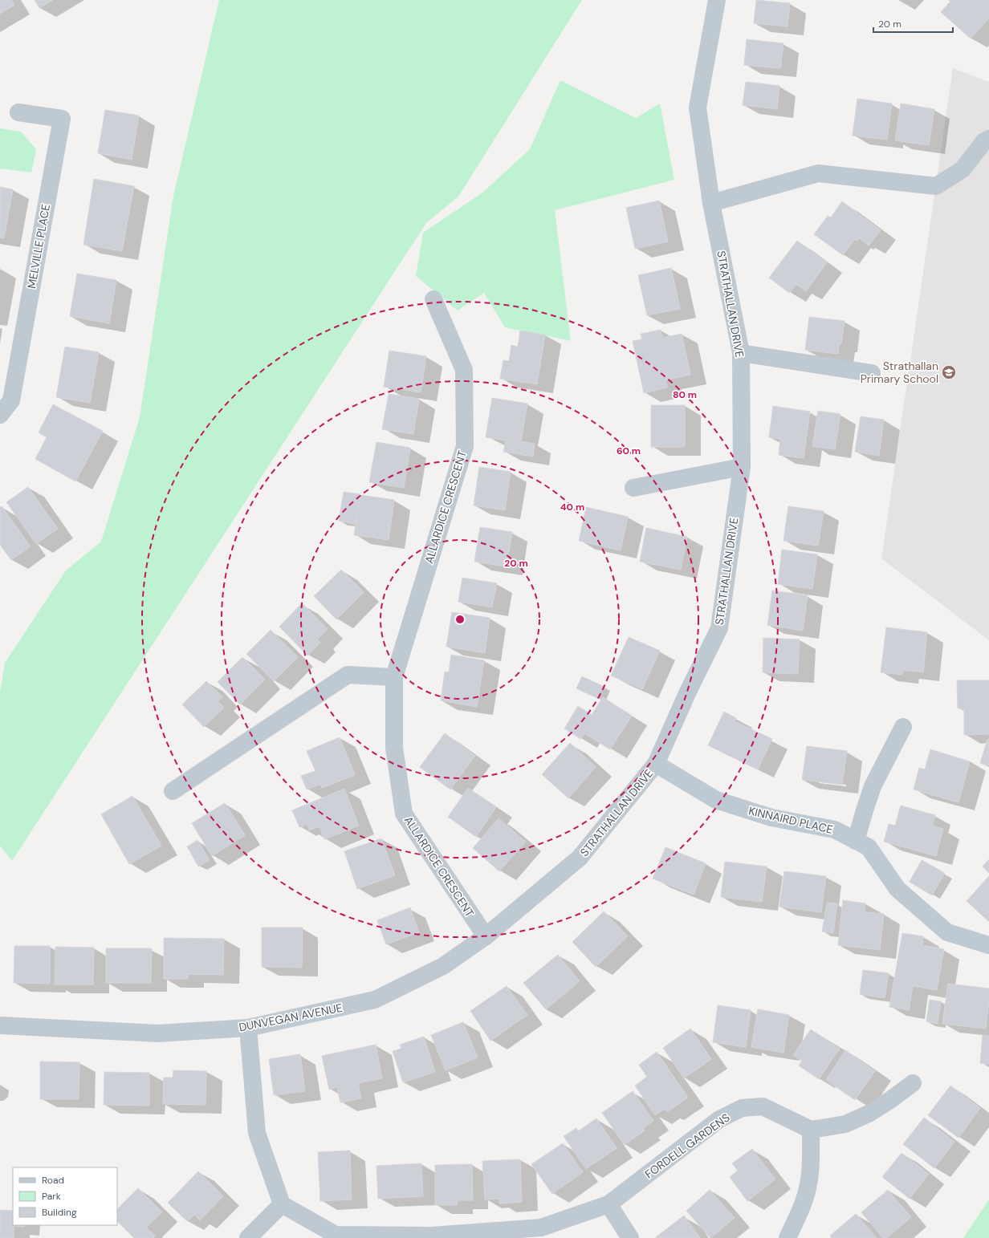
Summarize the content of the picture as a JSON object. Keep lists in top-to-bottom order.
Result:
{
  "streets": {
    "street": [
      "MELVILLE PLACE",
      "STRATHALLAN DRIVE",
      "ALLARDICE CRESCENT",
      "KINNAIRD PLACE",
      "DUNVEGAN AVENUE",
      "FORDELL GARDENS"
    ]
  },
  "crossings": [
    ["STRATHALLAN DRIVE", "ALLARDICE CRESCENT"],
    ["STRATHALLAN DRIVE", "KINNAIRD PLACE"],
    ["STRATHALLAN DRIVE", "DUNVEGAN AVENUE"],
    ["ALLARDICE CRESCENT", "DUNVEGAN AVENUE"]
  ],
  "places": {
    "school or university": ["Strathallan Primary School"]
  },
  "legend": ["Road", "Park", "Building"],
  "scale_bar": "20 m",
  "rings": [
    "80 m",
    "60 m",
    "40 m",
    "20 m"
  ]
}
